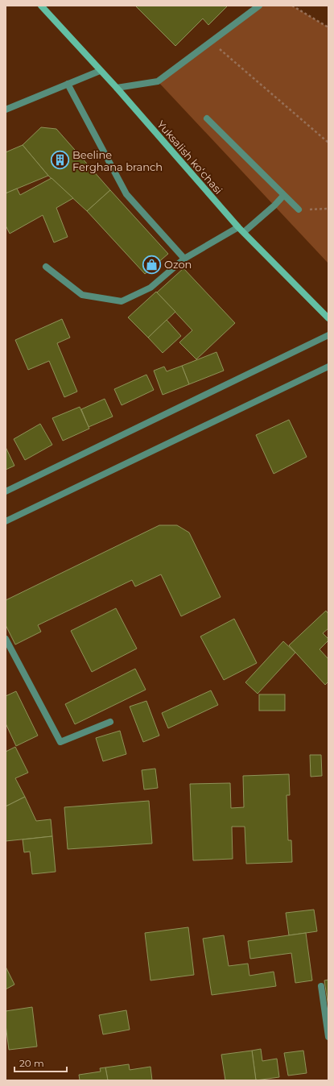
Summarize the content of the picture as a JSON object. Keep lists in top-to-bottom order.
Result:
{
  "streets": {
    "main road": ["Yuksalish koʻchasi"]
  },
  "places": {
    "building": ["Beeline Ferghana branch"],
    "shop": ["Ozon"]
  },
  "scale_bar": "20 m"
}
